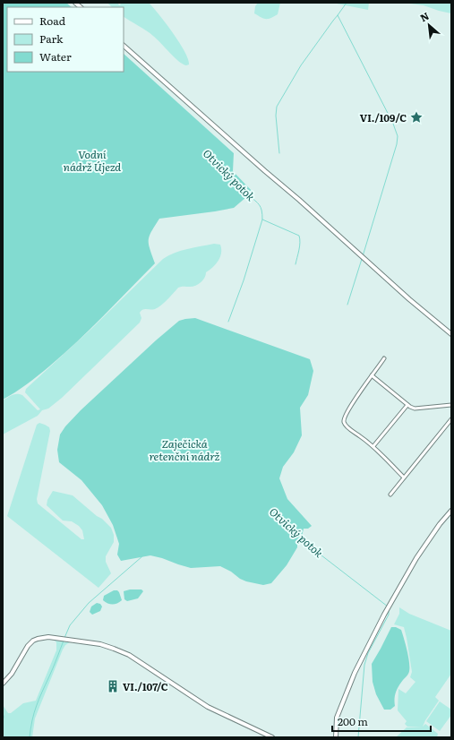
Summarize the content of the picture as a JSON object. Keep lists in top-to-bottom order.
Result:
{
  "water": ["Vodní nádrž Újezd", "Otvický potok", "Zaječická retenční nádrž"],
  "places": {
    "place": ["VI./109/C"],
    "building": ["VI./107/C"]
  },
  "legend": ["Road", "Park", "Water"],
  "scale_bar": "200 m",
  "north": "top left"
}
